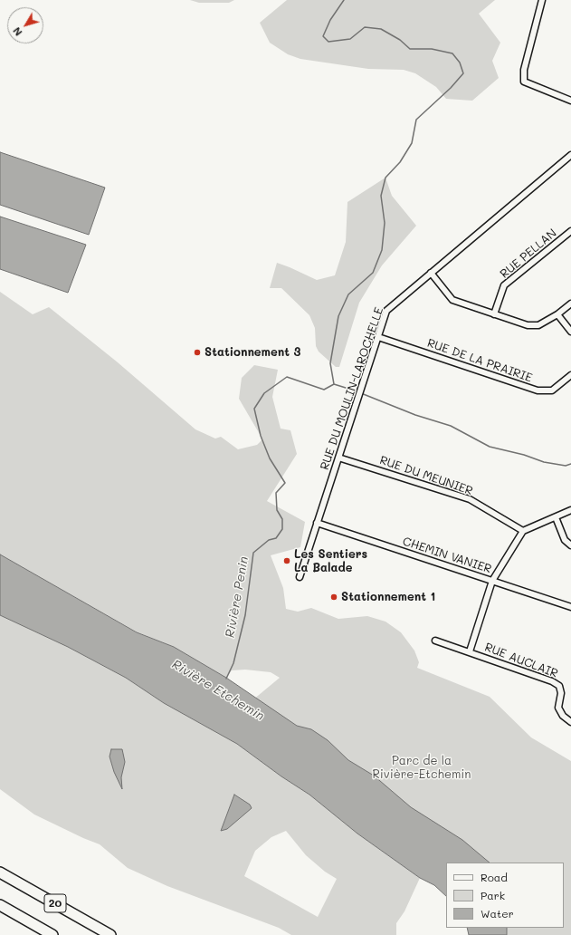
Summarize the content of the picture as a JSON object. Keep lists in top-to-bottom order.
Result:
{
  "streets": {
    "highway": ["20"],
    "street": [
      "RUE PELLAN",
      "RUE DE LA PRAIRIE",
      "RUE DU MOULIN-LAROCHELLE",
      "RUE DU MEUNIER",
      "CHEMIN VANIER",
      "RUE AUCLAIR"
    ]
  },
  "crossings": [
    ["RUE DE LA PRAIRIE", "RUE DU MOULIN-LAROCHELLE"],
    ["RUE DU MOULIN-LAROCHELLE", "RUE DU MEUNIER"],
    ["RUE DU MOULIN-LAROCHELLE", "CHEMIN VANIER"]
  ],
  "water": ["Rivière Penin", "Rivière Etchemin"],
  "parks": ["Parc de la Rivière-Etchemin"],
  "places": ["Stationnement 3", "Les Sentiers La Balade", "Stationnement 1"],
  "legend": ["Road", "Park", "Water"],
  "north": "bottom left"
}
